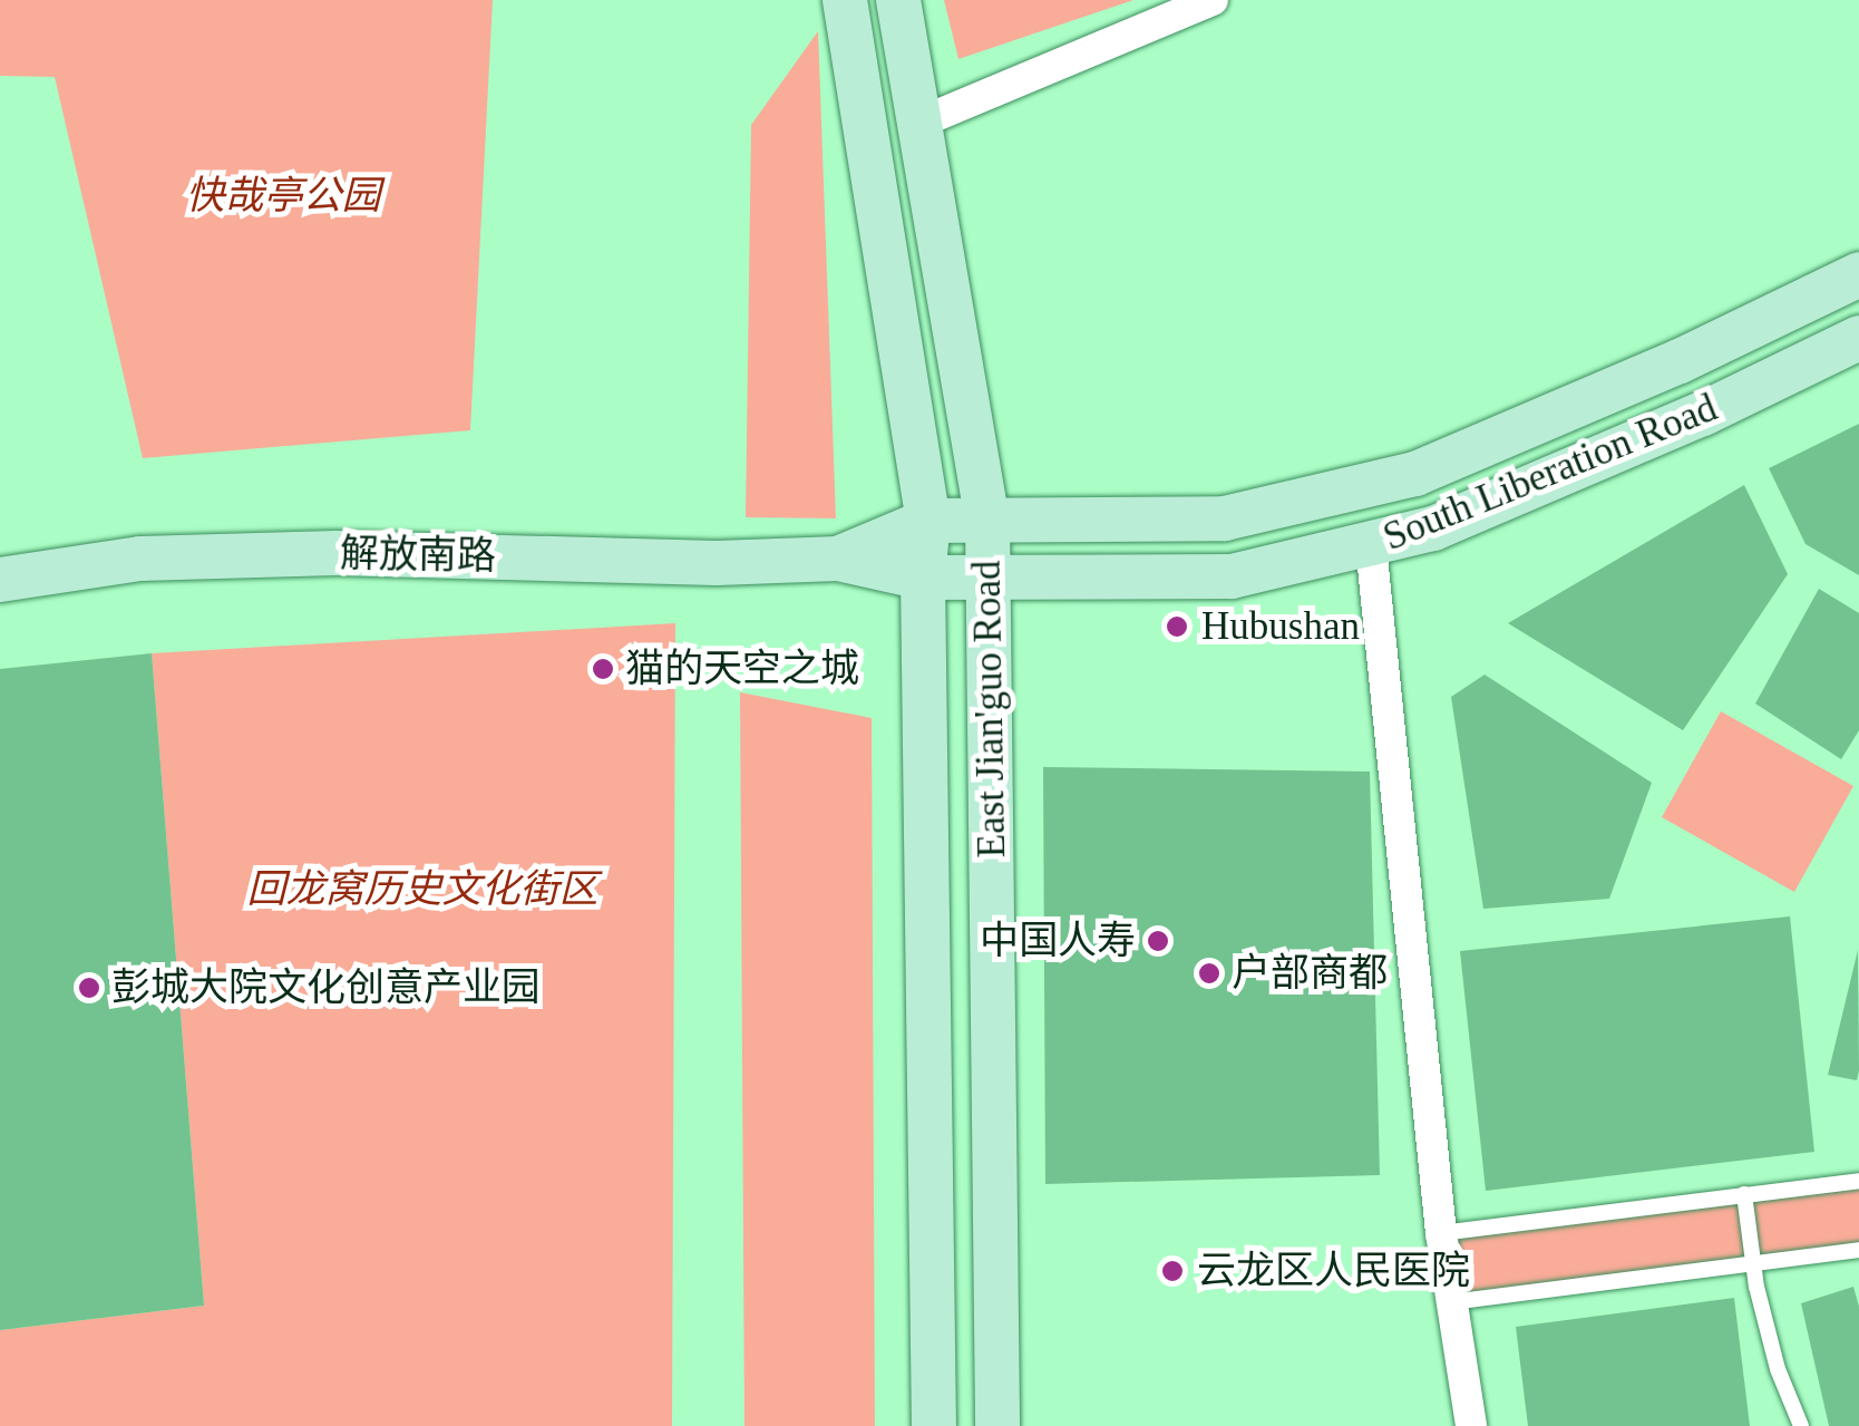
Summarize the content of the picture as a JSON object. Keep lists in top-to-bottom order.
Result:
{
  "streets": {
    "main road": ["South Liberation Road", "解放南路", "East Jian'guo Road"]
  },
  "crossings": [
    ["South Liberation Road", "解放南路"],
    ["South Liberation Road", "East Jian'guo Road"]
  ],
  "parks": ["快哉亭公园", "回龙窝历史文化街区"],
  "places": [
    "Hubushan",
    "猫的天空之城",
    "中国人寿",
    "户部商都",
    "彭城大院文化创意产业园",
    "云龙区人民医院"
  ]
}
